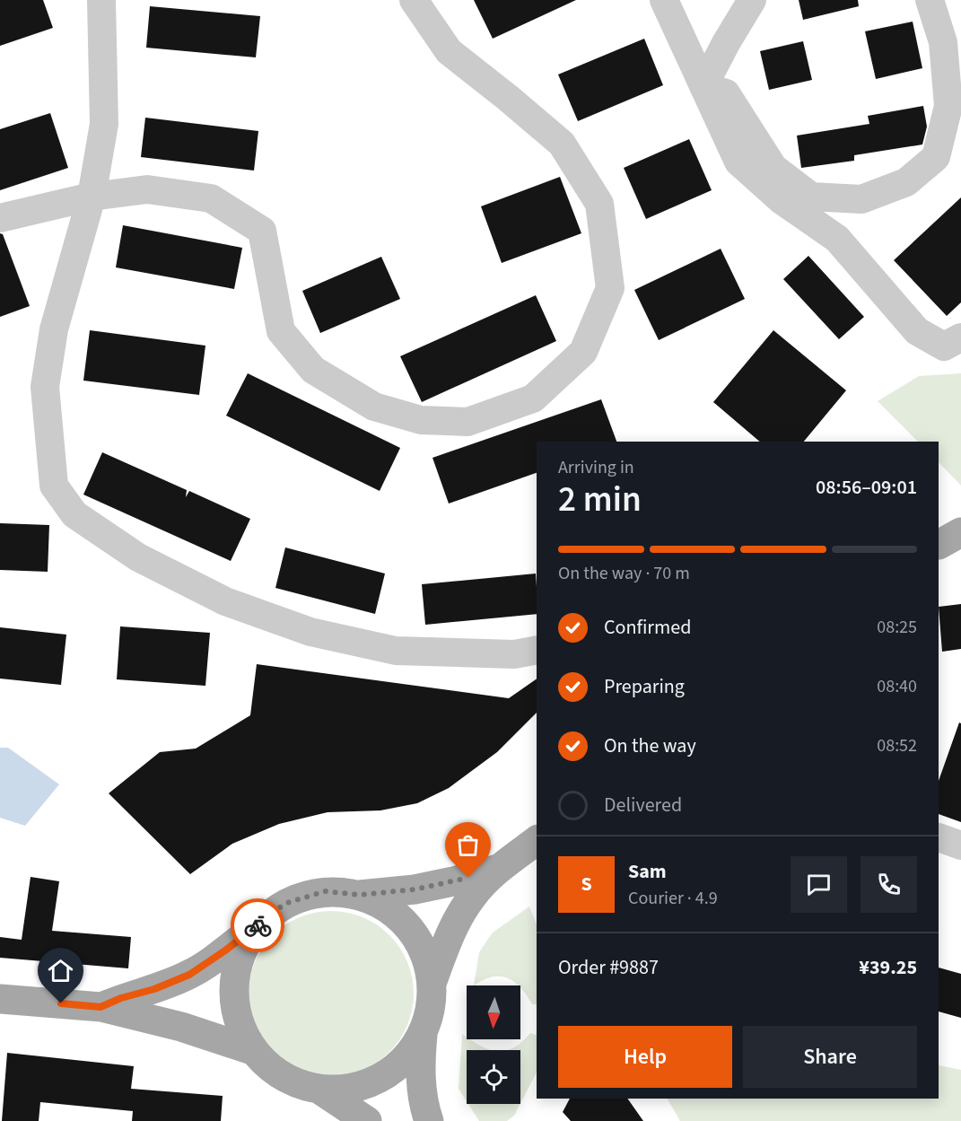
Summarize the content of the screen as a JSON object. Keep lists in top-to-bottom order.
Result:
{
  "north": "bottom",
  "page": {
    "heading": ["2 min", "Arriving in", "08:56–09:01"],
    "panel": [
      "Sam",
      "Courier · 4.9",
      "Order #9887",
      "¥39.25"
    ],
    "bar": "On the way · 70 m",
    "list": [
      ["Confirmed", "08:25"],
      ["Preparing", "08:40"],
      ["On the way", "08:52"],
      "Delivered"
    ],
    "round": "S",
    "buttons": ["Help", "Share"]
  }
}
